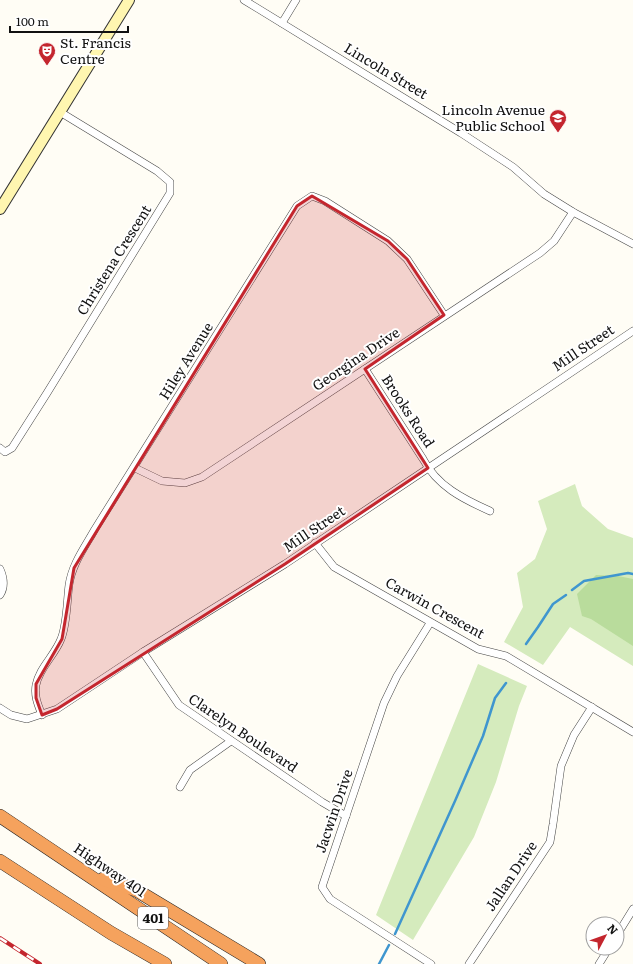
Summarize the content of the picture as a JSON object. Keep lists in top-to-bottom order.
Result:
{
  "streets": {
    "highway": ["Highway 401", "401"],
    "street": [
      "Lincoln Street",
      "Christena Crescent",
      "Mill Street",
      "Georgina Drive",
      "Hiley Avenue",
      "Brooks Road",
      "Carwin Crescent",
      "Clarelyn Boulevard",
      "Jacwin Drive",
      "Jallan Drive"
    ]
  },
  "crossings": [
    ["Lincoln Street", "Georgina Drive"],
    ["Mill Street", "Hiley Avenue"],
    ["Mill Street", "Brooks Road"],
    ["Mill Street", "Carwin Crescent"],
    ["Mill Street", "Clarelyn Boulevard"],
    ["Georgina Drive", "Hiley Avenue"],
    ["Georgina Drive", "Brooks Road"],
    ["Carwin Crescent", "Jacwin Drive"],
    ["Carwin Crescent", "Jallan Drive"],
    ["Clarelyn Boulevard", "Jacwin Drive"]
  ],
  "places": {
    "theatre": ["St. Francis Centre"],
    "school or university": ["Lincoln Avenue Public School"]
  },
  "scale_bar": "100 m",
  "north": "top right"
}
